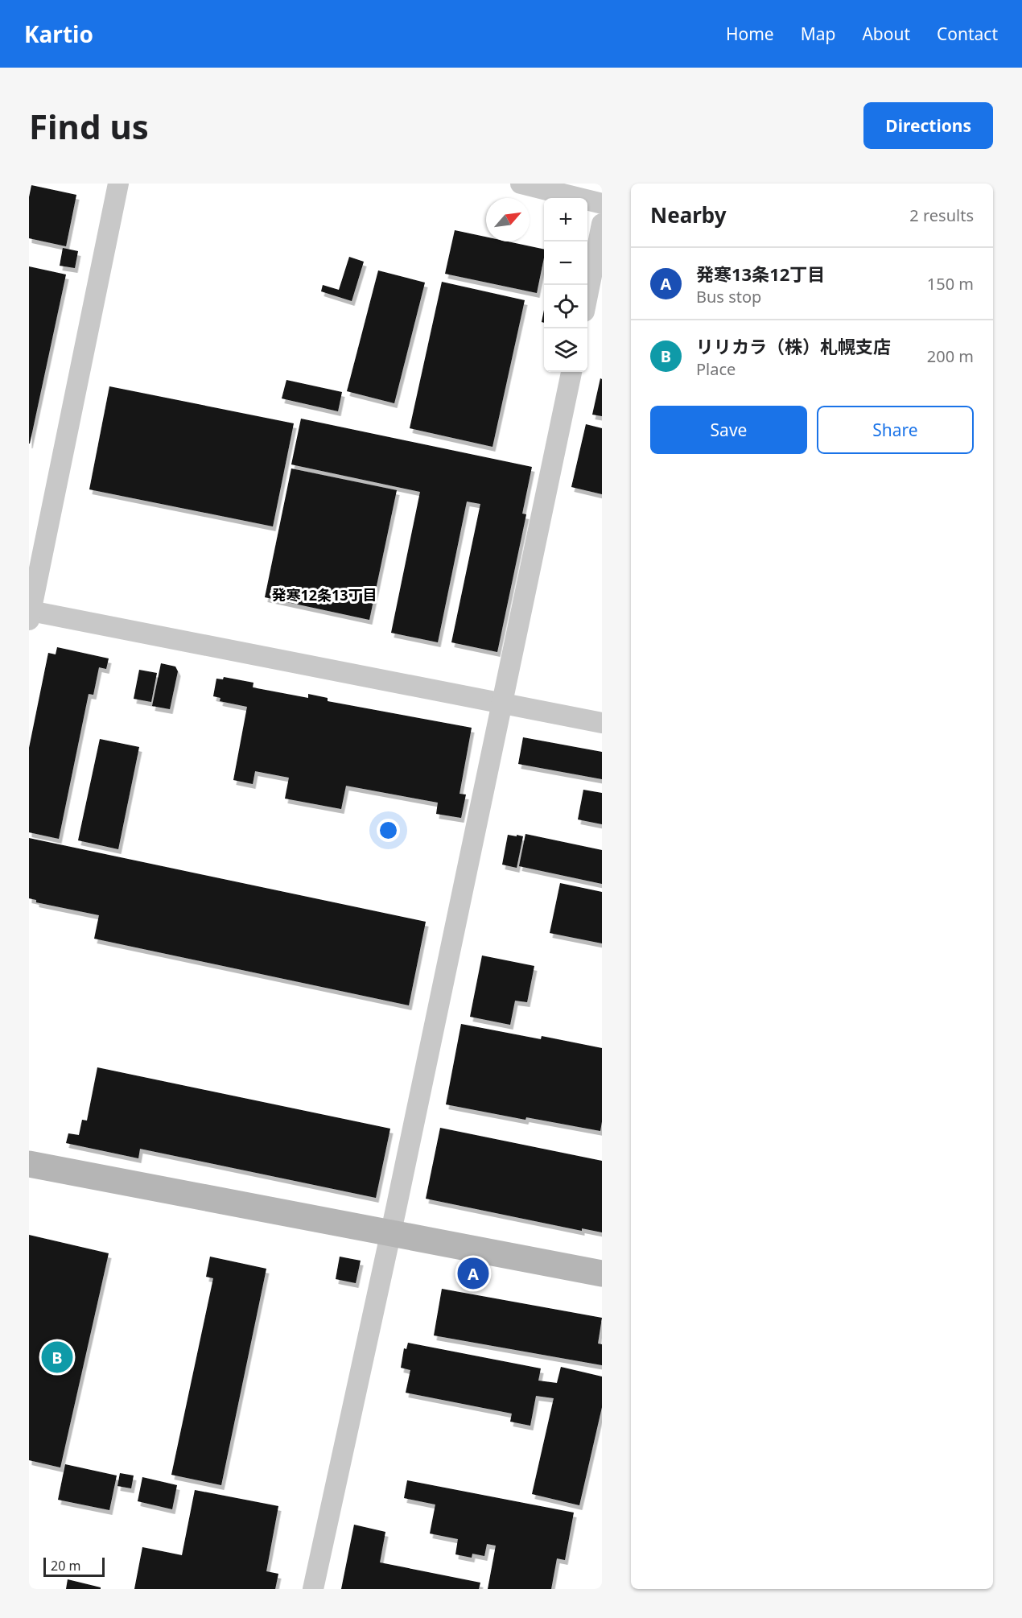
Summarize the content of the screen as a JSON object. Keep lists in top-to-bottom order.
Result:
{
  "districts": ["発寒12条13丁目"],
  "scale_bar": "20 m",
  "north": "top right",
  "page": {
    "header": "Kartio",
    "nav": [
      "Home",
      "Map",
      "About",
      "Contact"
    ],
    "buttons": [
      "Directions",
      ["Save", "Share"]
    ],
    "title": "Find us",
    "heading": ["Nearby", "2 results"],
    "map_buttons": ["+", "−"],
    "list": [
      {
        "mark": "A",
        "name": "発寒13条12丁目",
        "note": "Bus stop",
        "value": "150 m"
      },
      {
        "mark": "B",
        "name": "リリカラ（株）札幌支店",
        "note": "Place",
        "value": "200 m"
      }
    ],
    "pins": ["A", "B"],
    "scale": "20 m"
  }
}
